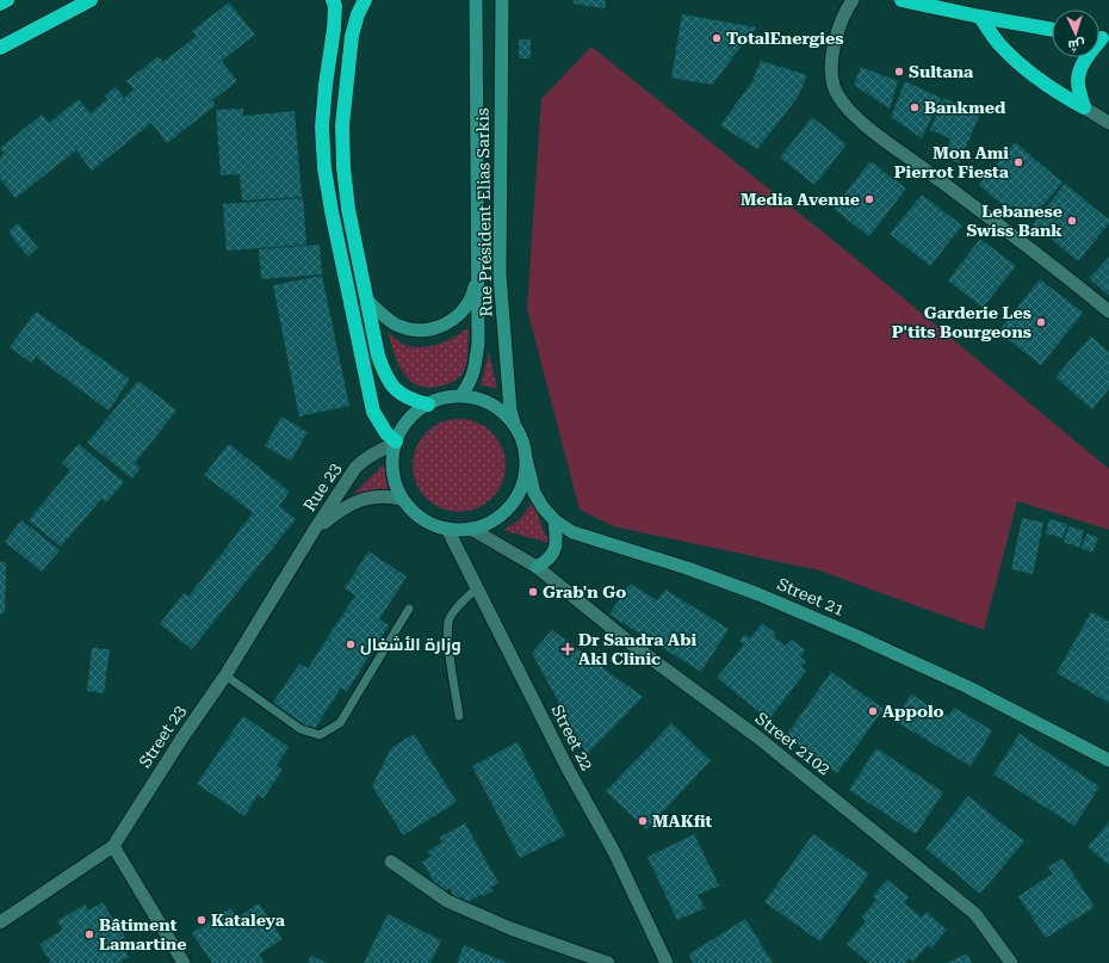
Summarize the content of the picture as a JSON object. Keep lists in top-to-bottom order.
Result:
{
  "streets": {
    "main road": ["Rue Président Elias Sarkis", "Street 21"],
    "street": [
      "Rue 23",
      "Street 23",
      "Street 22",
      "Street 2102"
    ]
  },
  "crossings": [
    ["Rue Président Elias Sarkis", "Rue 23"],
    ["Rue Président Elias Sarkis", "Street 21"],
    ["Rue Président Elias Sarkis", "Street 22"],
    ["Rue Président Elias Sarkis", "Street 2102"],
    ["Rue 23", "Street 21"],
    ["Rue 23", "Street 23"],
    ["Rue 23", "Street 22"],
    ["Rue 23", "Street 2102"],
    ["Street 21", "Street 22"],
    ["Street 21", "Street 2102"],
    ["Street 22", "Street 2102"]
  ],
  "places": {
    "other": [
      "TotalEnergies",
      "Sultana",
      "Bankmed",
      "Mon Ami Pierrot Fiesta",
      "Media Avenue",
      "Lebanese Swiss Bank",
      "Garderie Les P'tits Bourgeons",
      "Grab'n Go",
      "وزارة الأشغال",
      "Appolo",
      "MAKfit",
      "Kataleya",
      "Bâtiment Lamartine"
    ],
    "health": ["Dr Sandra Abi Akl Clinic"]
  },
  "north": "bottom"
}
